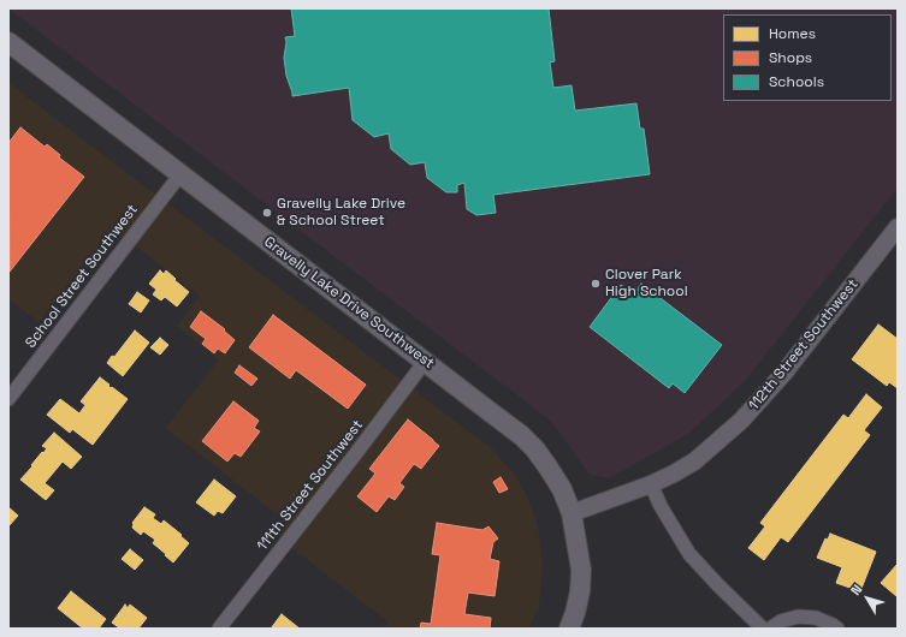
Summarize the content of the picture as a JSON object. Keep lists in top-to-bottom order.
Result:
{
  "streets": {
    "main road": ["Gravelly Lake Drive Southwest"],
    "street": ["School Street Southwest", "112th Street Southwest", "111th Street Southwest"]
  },
  "crossings": [
    ["School Street Southwest", "Gravelly Lake Drive Southwest"],
    ["Gravelly Lake Drive Southwest", "112th Street Southwest"],
    ["Gravelly Lake Drive Southwest", "111th Street Southwest"]
  ],
  "places": ["Gravelly Lake Drive & School Street", "Clover Park High School"],
  "legend": ["Homes", "Shops", "Schools"],
  "north": "top left"
}
